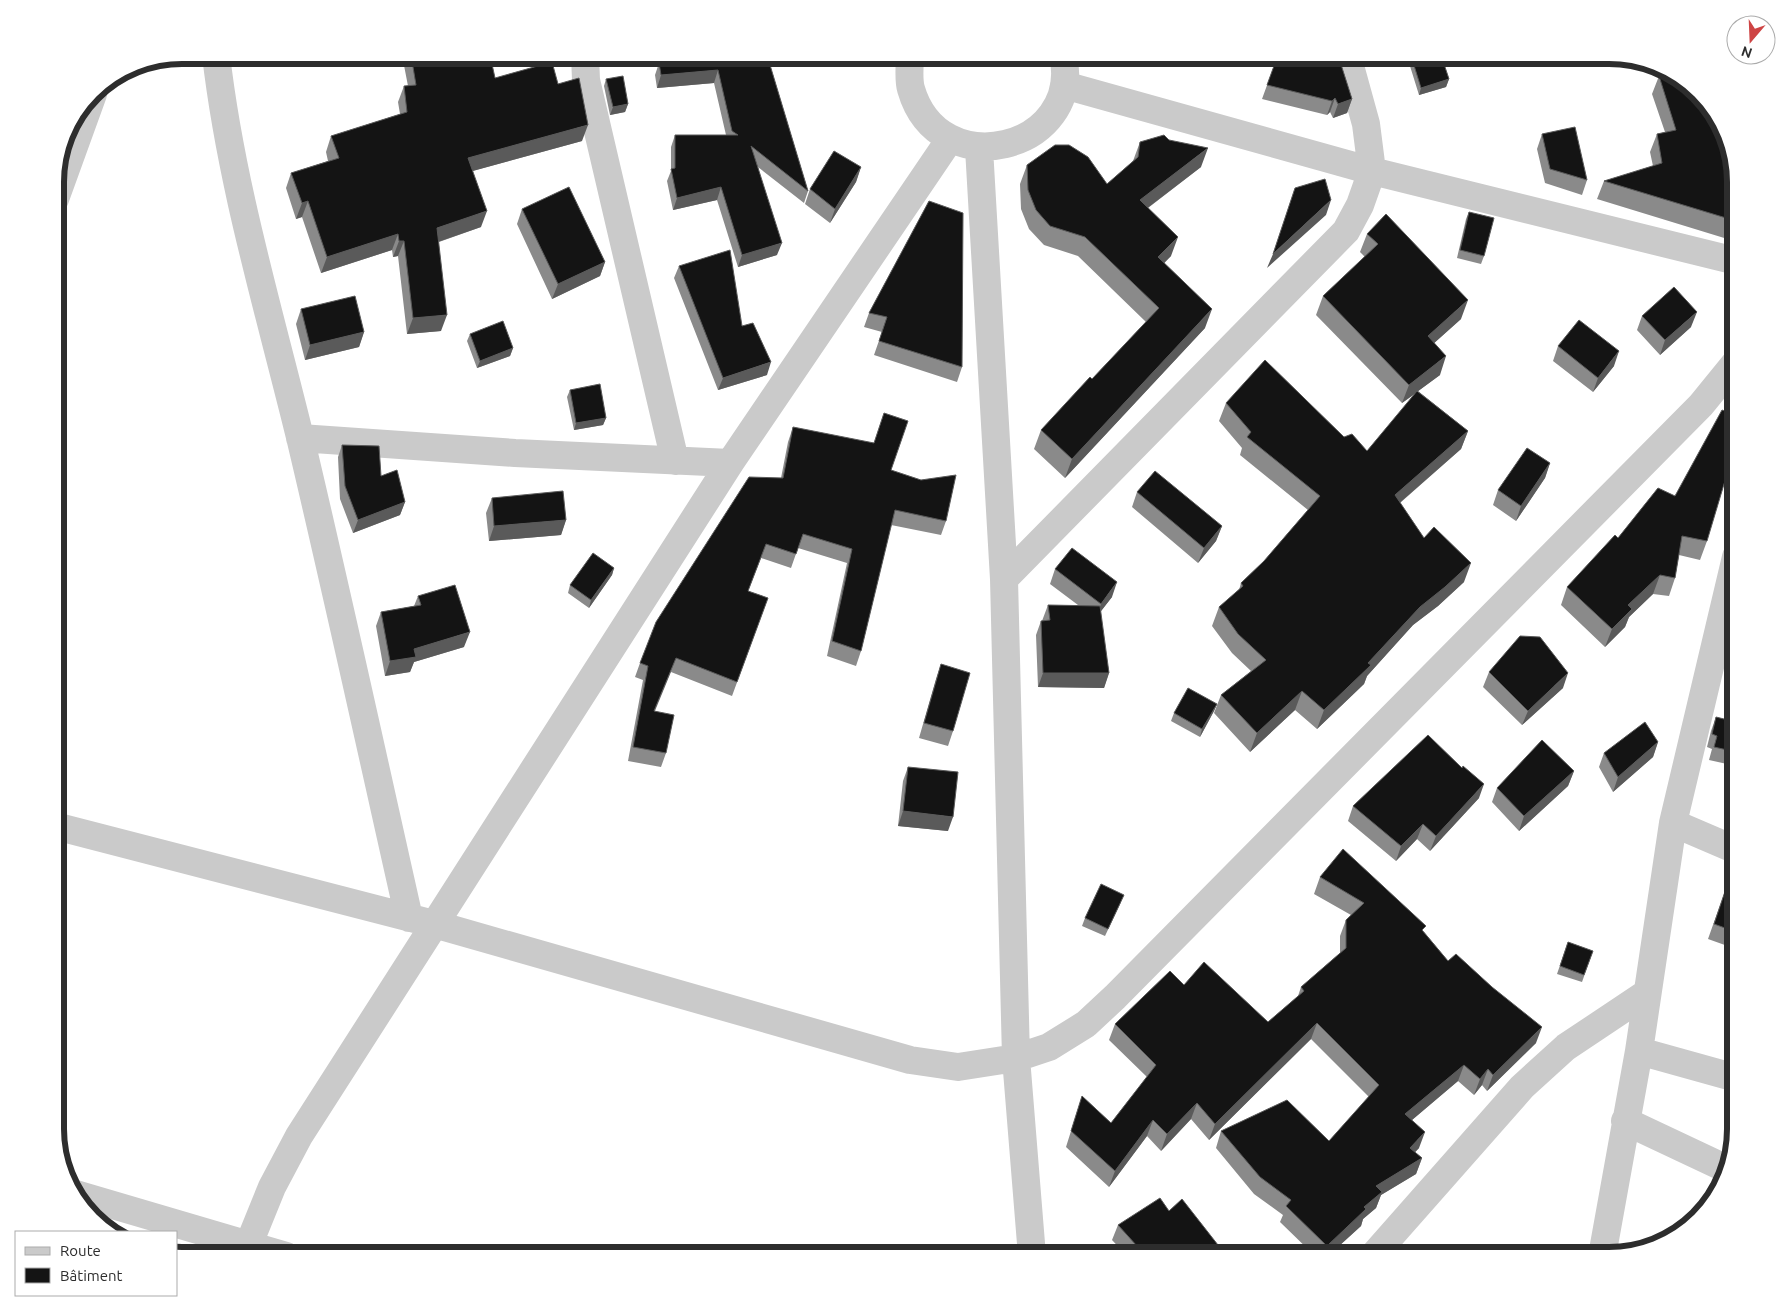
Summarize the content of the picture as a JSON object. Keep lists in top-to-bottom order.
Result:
{
  "legend": ["Route", "Bâtiment"],
  "north": "bottom"
}
